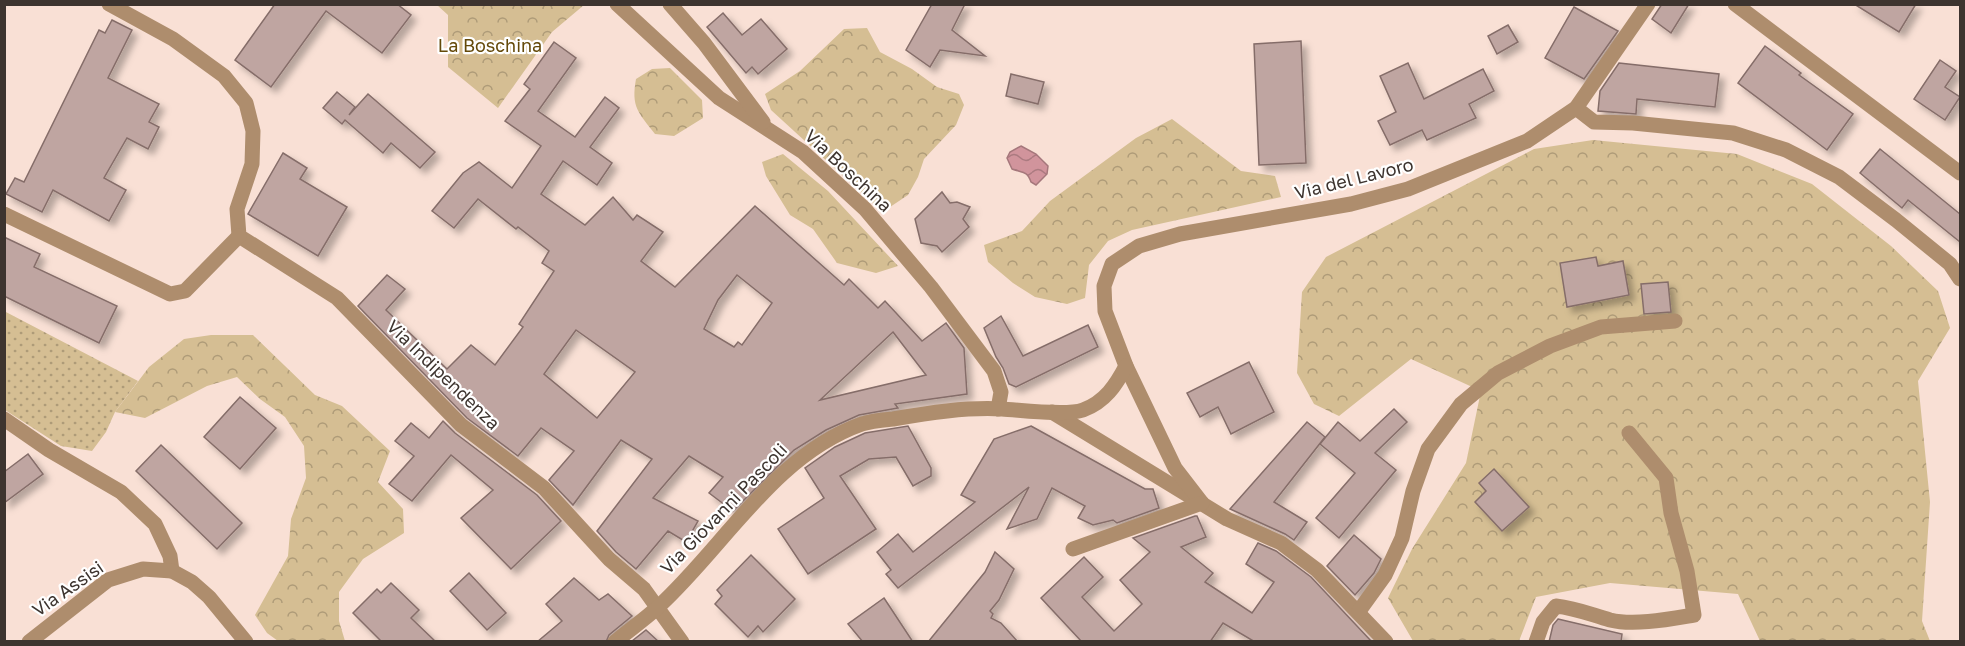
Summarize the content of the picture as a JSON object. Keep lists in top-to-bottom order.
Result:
{
  "streets": {
    "street": [
      "Via Boschina",
      "Via del Lavoro",
      "Via Indipendenza",
      "Via Giovanni Pascoli",
      "Via Assisi"
    ]
  },
  "crossings": [
    ["Via Boschina", "Via Giovanni Pascoli"],
    ["Via del Lavoro", "Via Giovanni Pascoli"],
    ["Via Indipendenza", "Via Giovanni Pascoli"]
  ],
  "parks": ["La Boschina"]
}
